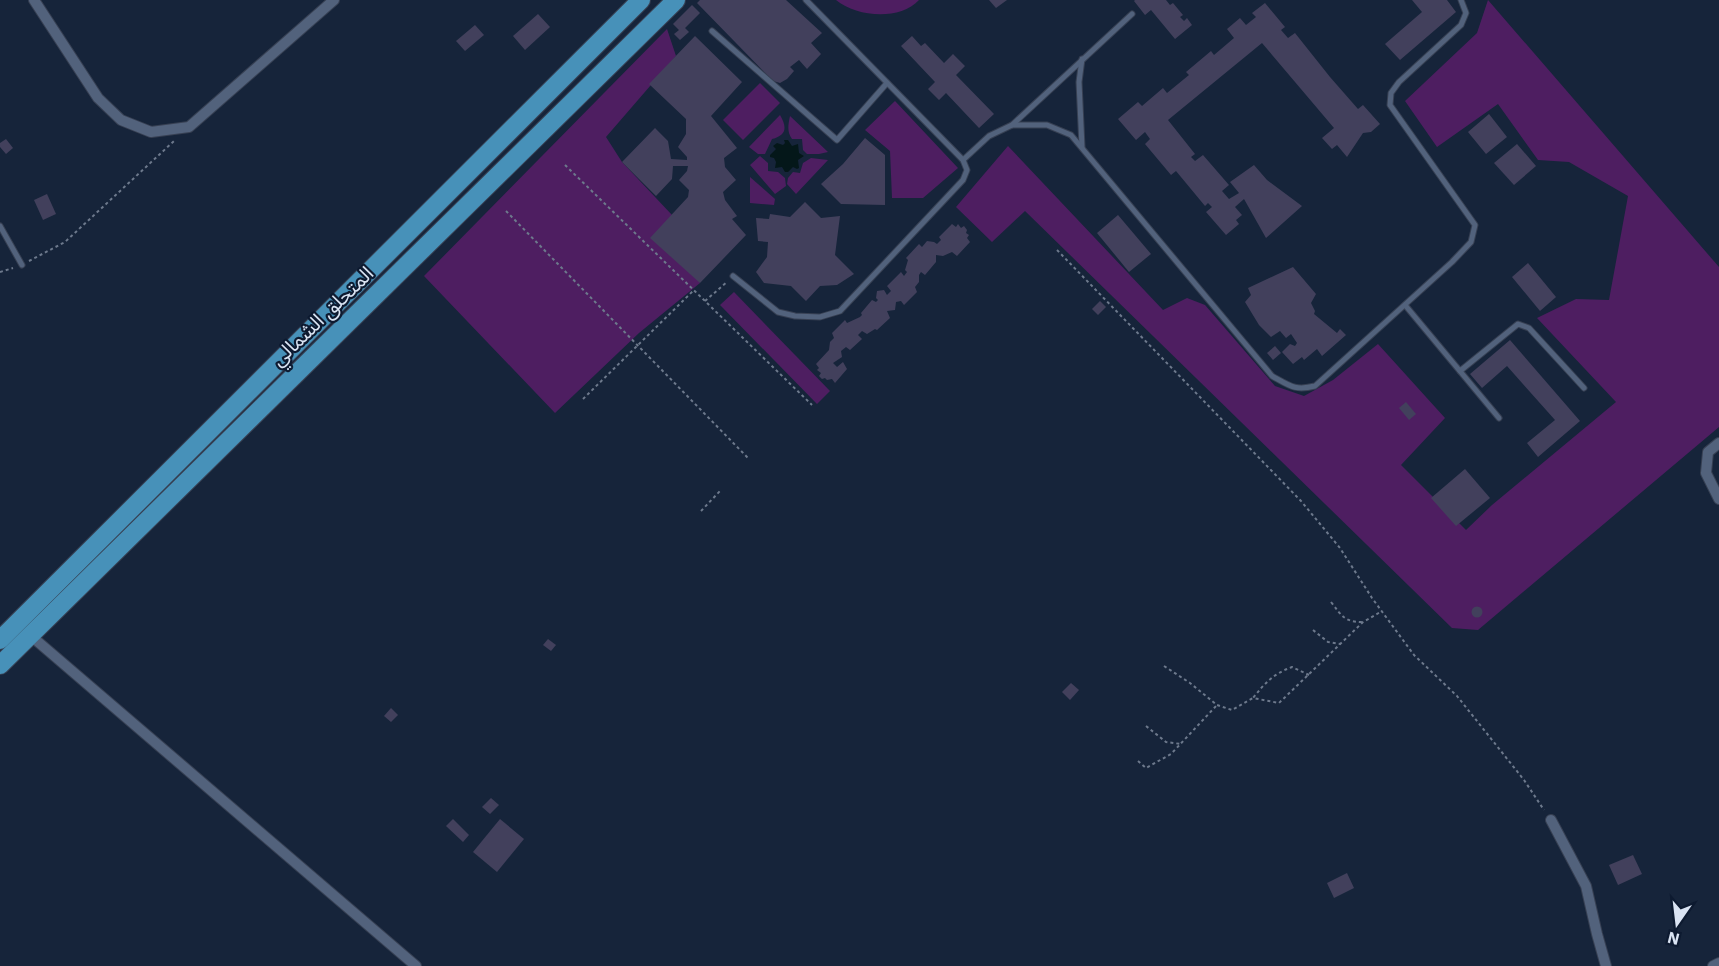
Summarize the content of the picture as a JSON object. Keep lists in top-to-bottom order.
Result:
{
  "streets": {
    "highway": ["المتحلق الشمالي"]
  },
  "north": "bottom"
}
